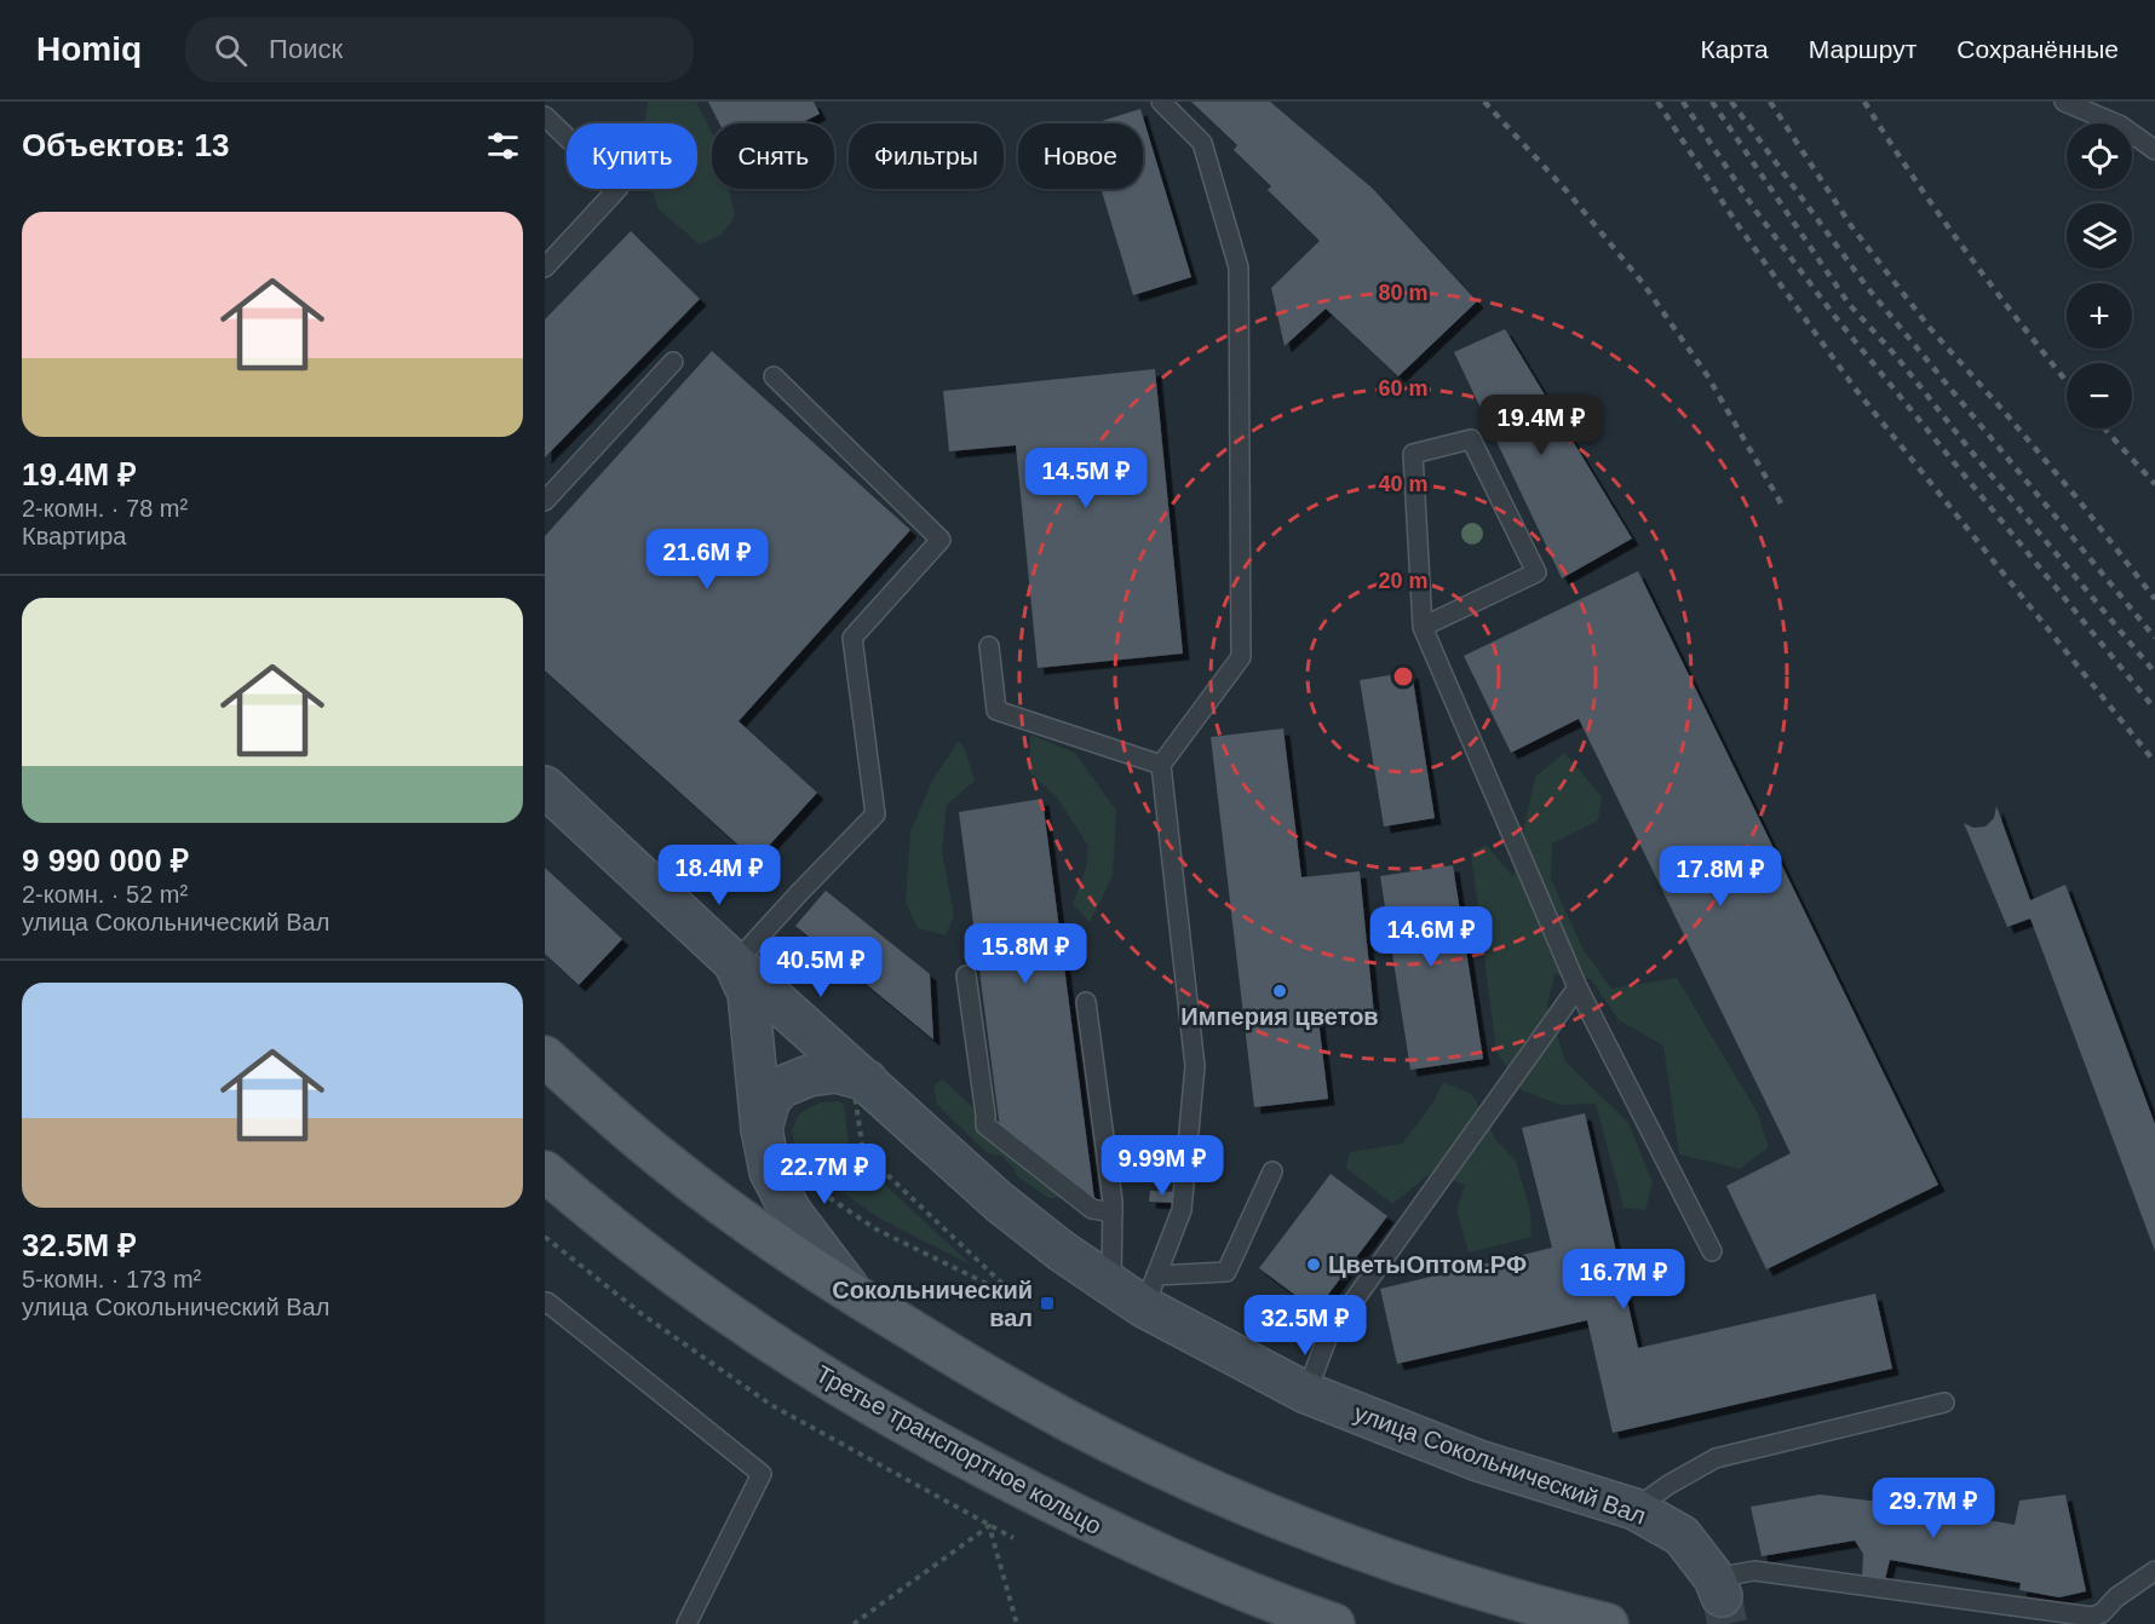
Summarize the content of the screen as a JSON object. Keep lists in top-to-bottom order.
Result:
{
  "streets": {
    "main road": ["Третье транспортное кольцо", "улица Сокольнический Вал"]
  },
  "places": {
    "other": ["Империя цветов", "ЦветыОптом.РФ"],
    "transit": ["Сокольнический вал"]
  },
  "page": {
    "header": "Homiq",
    "search": "Поиск",
    "nav": ["Карта", "Маршрут", "Сохранённые"],
    "heading": "Объектов: 13",
    "map_buttons": ["+", "−"],
    "chip": [
      "Купить",
      "Снять",
      "Фильтры",
      "Новое"
    ],
    "list": [
      {
        "name": "19.4M ₽",
        "note": "2-комн. · 78 m² · Квартира"
      },
      {
        "name": "9 990 000 ₽",
        "note": "2-комн. · 52 m² · улица Сокольнический Вал"
      },
      {
        "name": "32.5M ₽",
        "note": "5-комн. · 173 m² · улица Сокольнический Вал"
      }
    ],
    "price": [
      "19.4M ₽",
      "14.5M ₽",
      "21.6M ₽",
      "18.4M ₽",
      "17.8M ₽",
      "14.6M ₽",
      "15.8M ₽",
      "40.5M ₽",
      "9.99M ₽",
      "22.7M ₽",
      "16.7M ₽",
      "32.5M ₽",
      "29.7M ₽"
    ]
  },
  "rings": [
    "80 m",
    "60 m",
    "40 m",
    "20 m"
  ]
}
